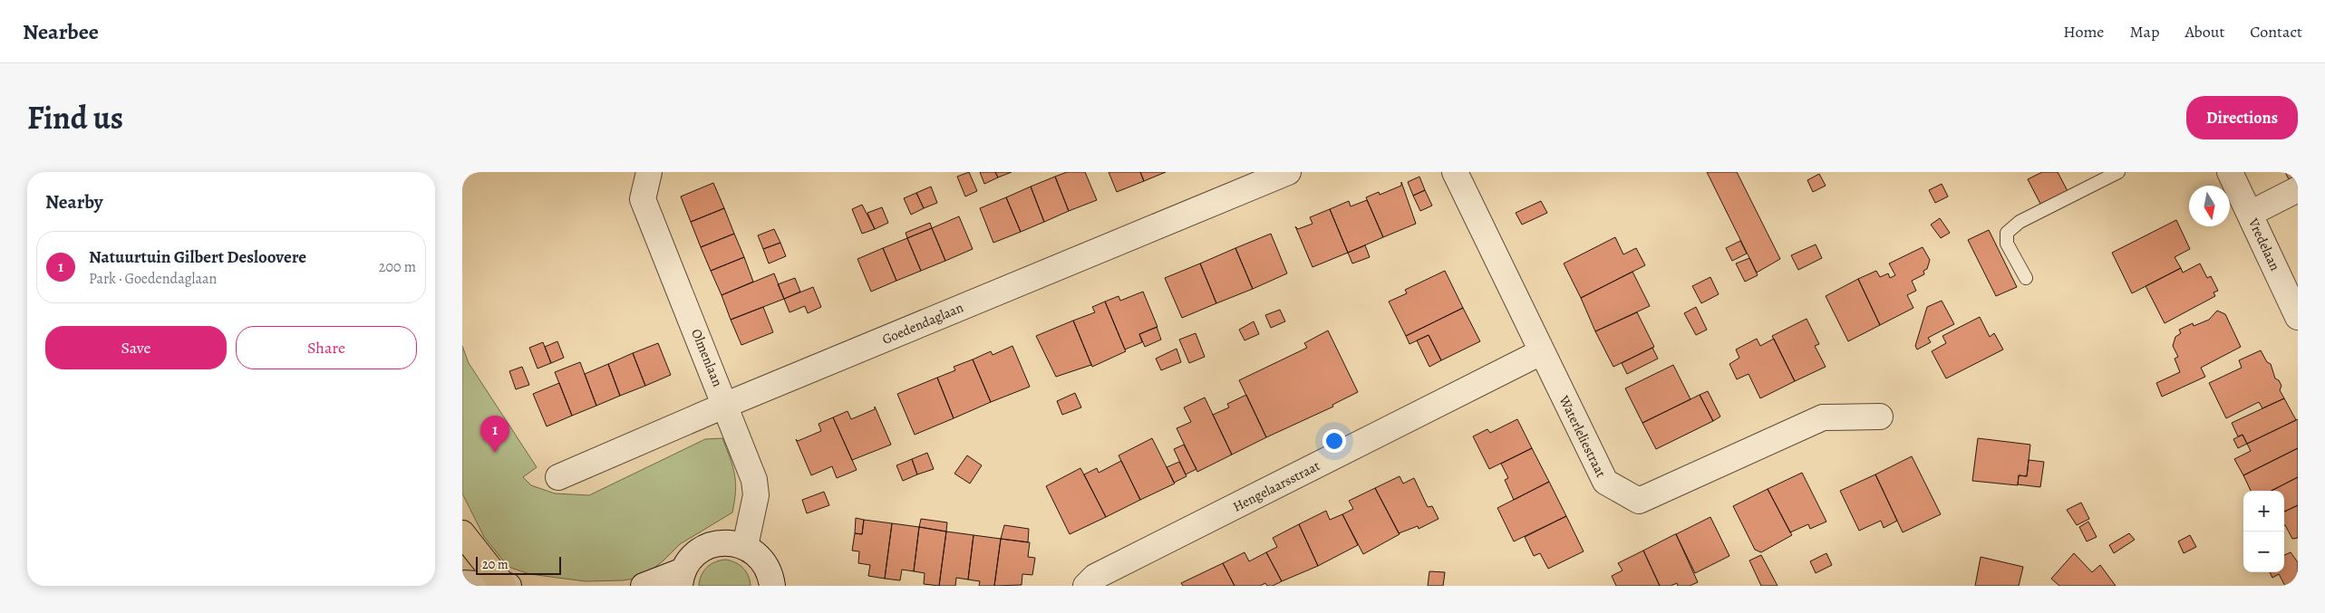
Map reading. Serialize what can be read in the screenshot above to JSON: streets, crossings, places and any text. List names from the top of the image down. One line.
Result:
{"streets":{"street":["Vredelaan","Goedendaglaan","Olmenlaan","Waterleliestraat","Hengelaarsstraat"]},"crossings":[["Goedendaglaan","Olmenlaan"],["Waterleliestraat","Hengelaarsstraat"]],"scale_bar":"20 m","north":"bottom","page":{"header":"Nearbee","nav":["Home","Map","About","Contact"],"title":"Find us","buttons":["Directions",["Save","Share"]],"heading":"Nearby","list":[{"mark":"1","name":"Natuurtuin Gilbert Desloovere","note":"Park · Goedendaglaan","value":"200 m"}],"pins":"1","map_buttons":["+","−"],"scale":"20 m"}}
